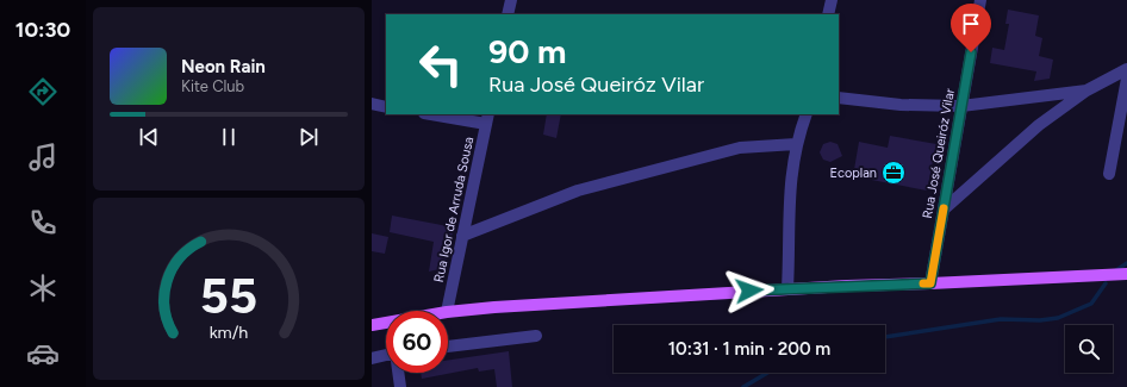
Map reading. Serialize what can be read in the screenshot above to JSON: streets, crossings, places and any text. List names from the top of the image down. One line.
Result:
{"streets":{"street":["Rua José Queiróz Vilar","Rua Igor de Arruda Sousa"]},"places":{"office":["Ecoplan"]},"page":{"tabs":"10:30","turn":["90 m","Rua José Queiróz Vilar"],"song":["Neon Rain","Kite Club"],"limit":"60","trip":"10:31 · 1 min · 200 m","gauge":["55","km/h"]}}
